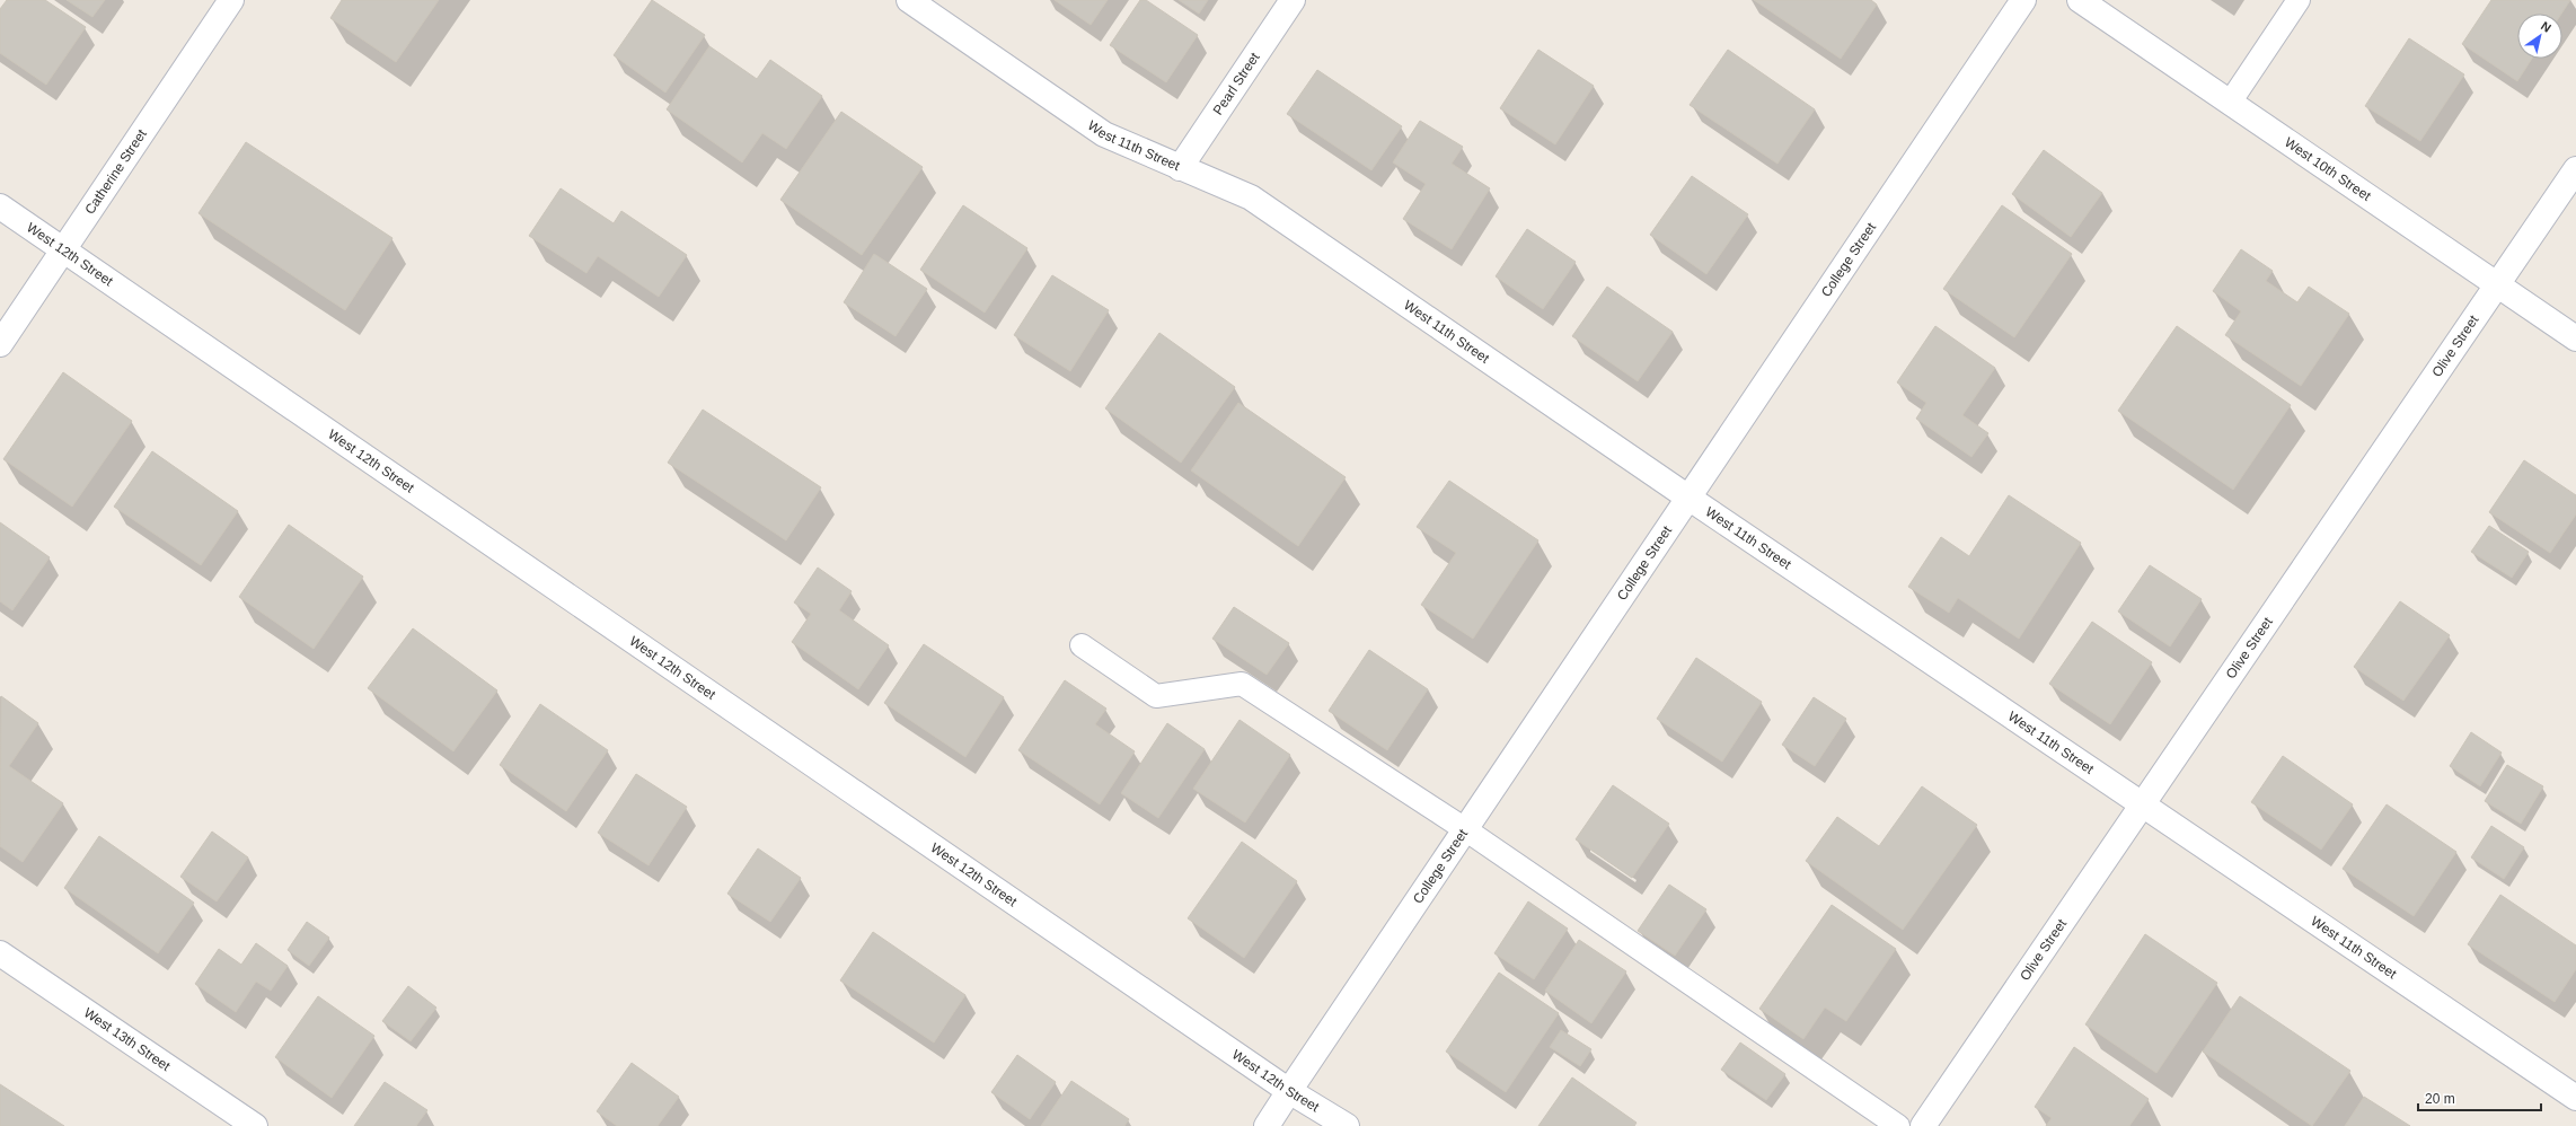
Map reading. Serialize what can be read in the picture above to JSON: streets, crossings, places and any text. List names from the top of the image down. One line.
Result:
{"streets":{"street":["Pearl Street","West 11th Street","West 10th Street","Catherine Street","West 12th Street","College Street","Olive Street","West 13th Street"]},"crossings":[["Pearl Street","West 11th Street"],["West 11th Street","College Street"],["West 11th Street","Olive Street"],["West 10th Street","Olive Street"],["Catherine Street","West 12th Street"],["West 12th Street","College Street"]],"scale_bar":"20 m","north":"top right"}
